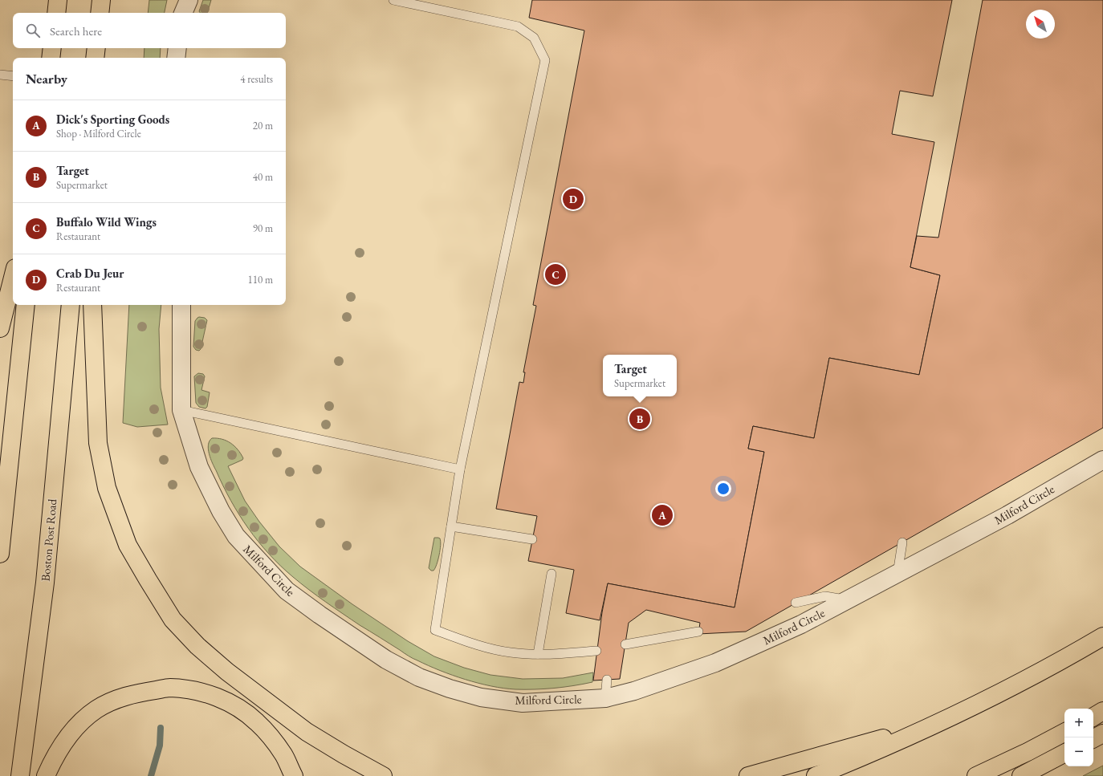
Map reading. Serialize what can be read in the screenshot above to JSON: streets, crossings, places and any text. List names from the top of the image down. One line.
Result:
{"streets":{"main road":["Boston Post Road"],"street":["Milford Circle"]},"north":"top left","page":{"search":"Search here","heading":["Nearby","4 results"],"list":[{"mark":"A","name":"Dick's Sporting Goods","note":"Shop · Milford Circle","value":"20 m"},{"mark":"B","name":"Target","note":"Supermarket","value":"40 m"},{"mark":"C","name":"Buffalo Wild Wings","note":"Restaurant","value":"90 m"},{"mark":"D","name":"Crab Du Jeur","note":"Restaurant","value":"110 m"}],"pins":["D","C","B","A"],"popup":["Target","Supermarket"],"map_buttons":["+","−"]}}
